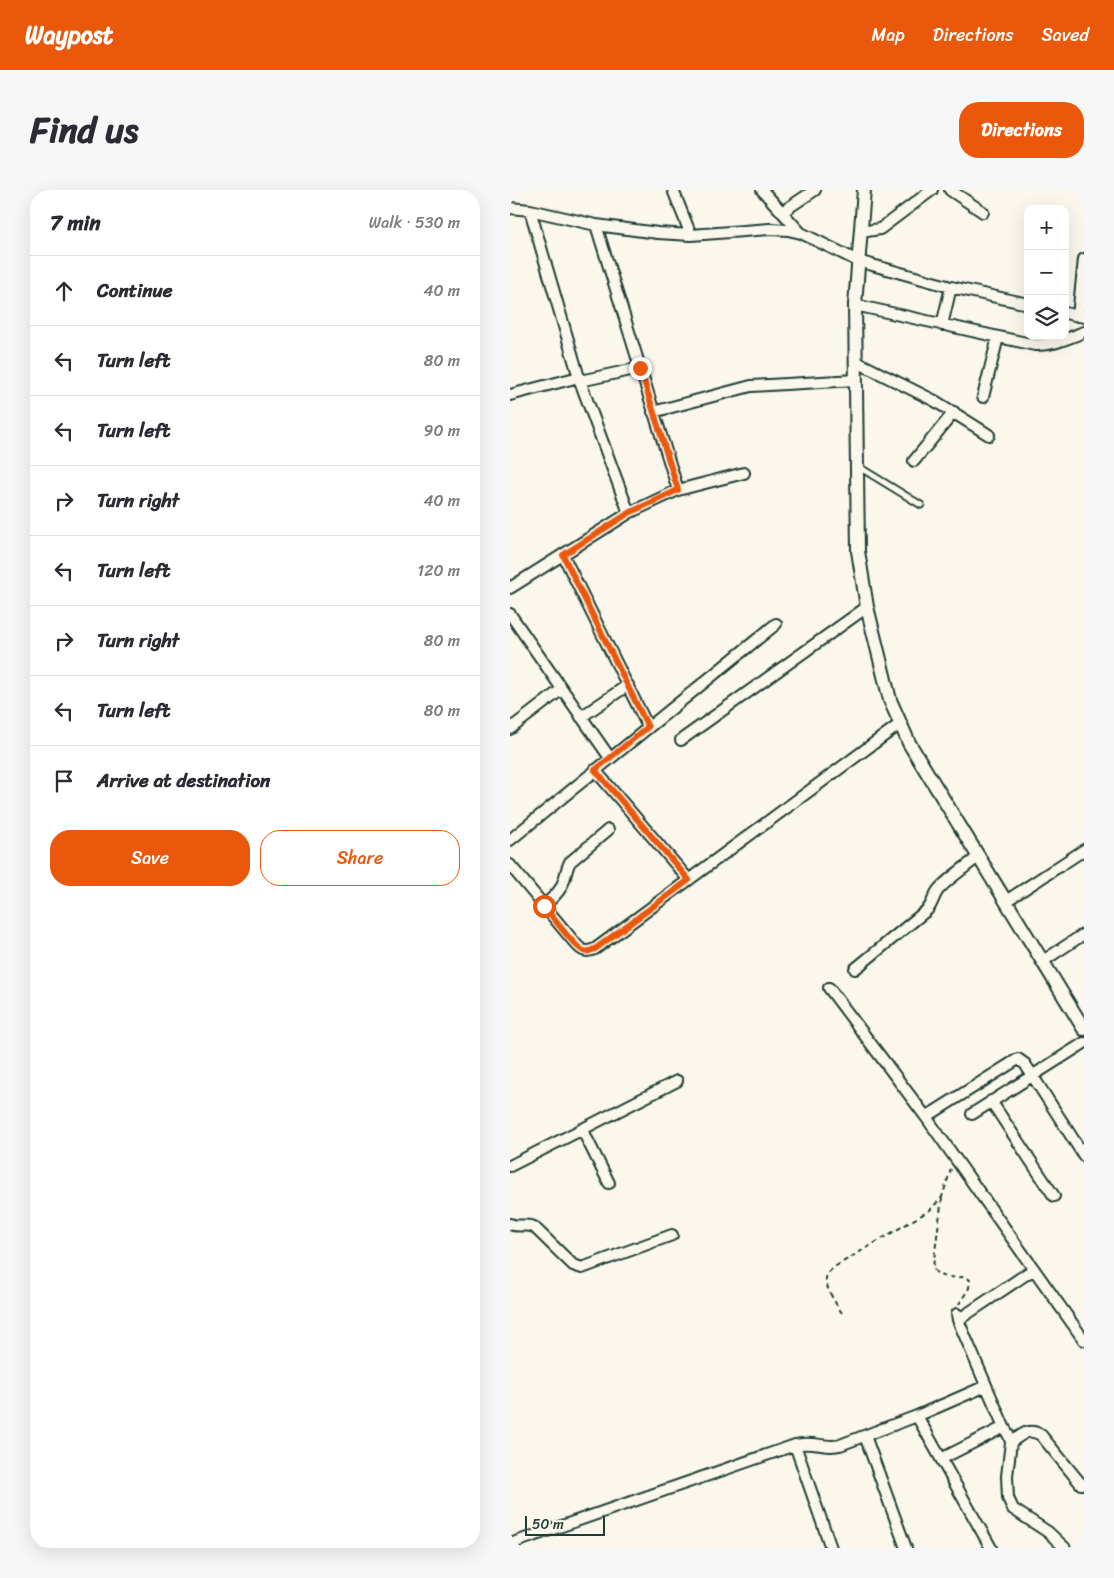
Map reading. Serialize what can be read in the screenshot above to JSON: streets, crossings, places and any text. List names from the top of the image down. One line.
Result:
{"scale_bar":"50 m","page":{"header":"Waypost","nav":["Map","Directions","Saved"],"title":"Find us","buttons":["Directions",["Save","Share"]],"heading":["7 min","Walk · 530 m"],"map_buttons":["+","−"],"list":[["Continue","40 m"],["Turn left","80 m"],["Turn left","90 m"],["Turn right","40 m"],["Turn left","120 m"],["Turn right","80 m"],["Turn left","80 m"],"Arrive at destination"],"scale":"50 m"}}
